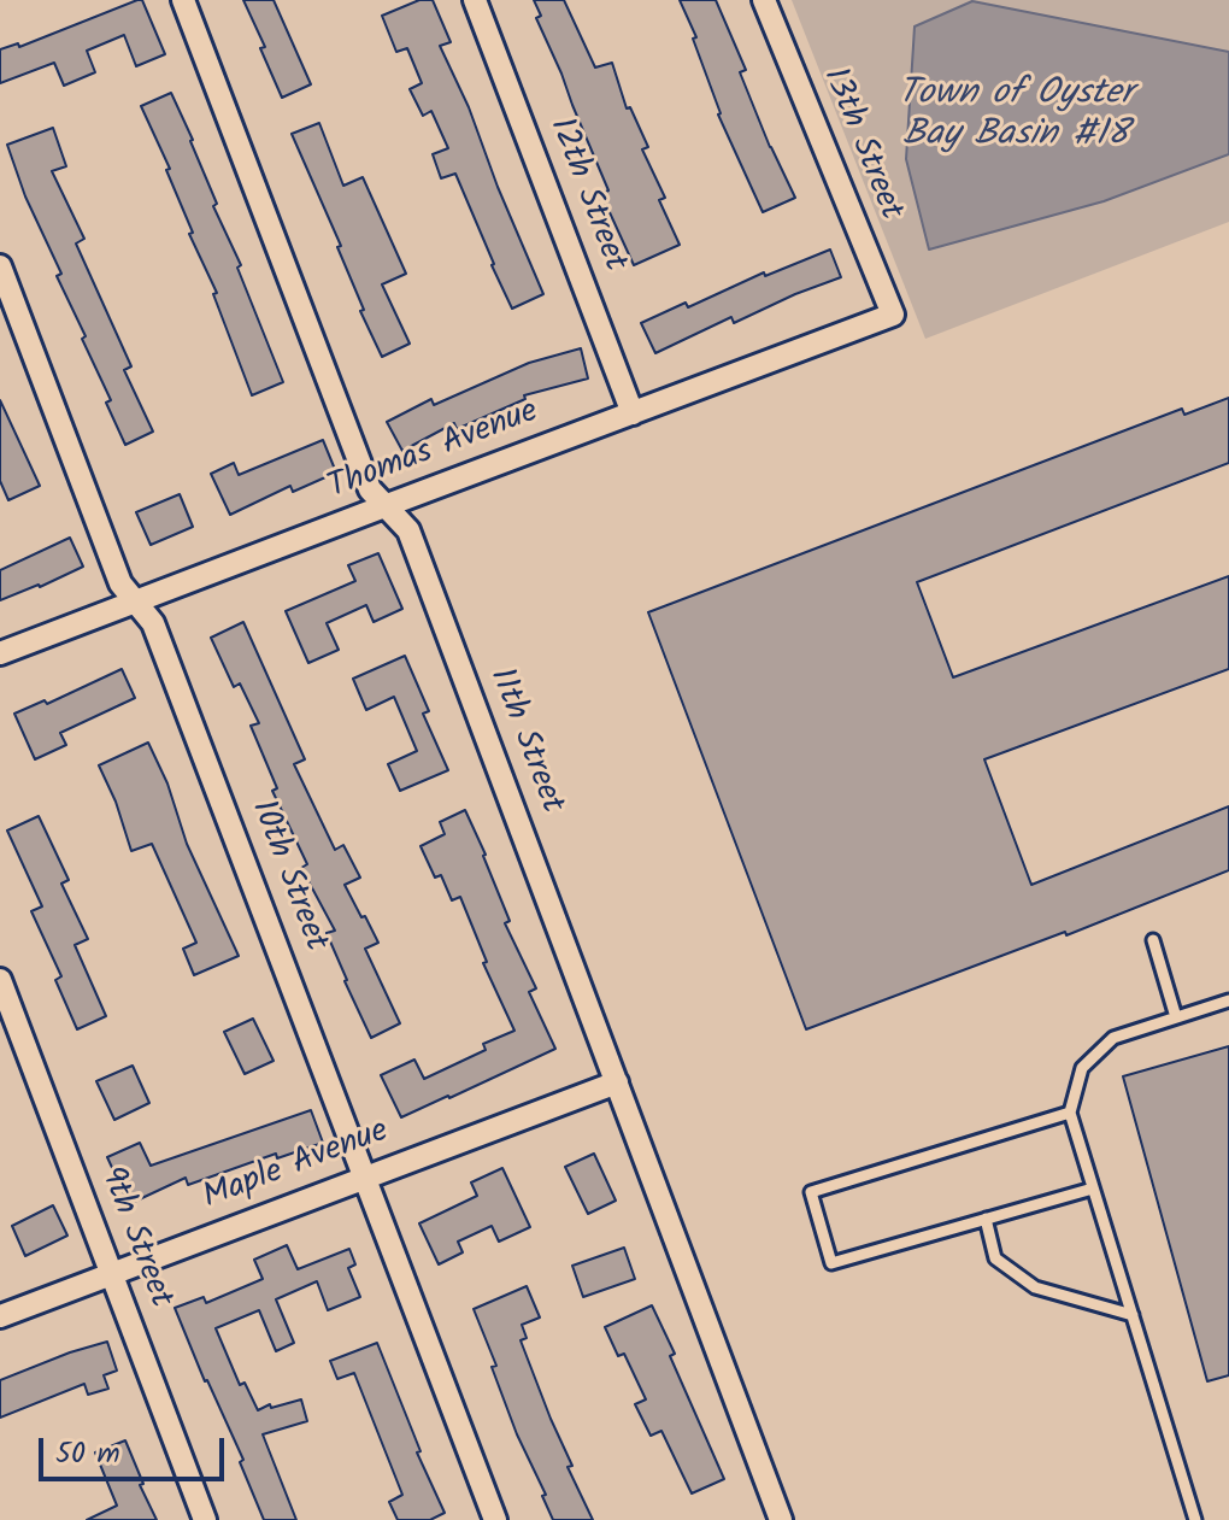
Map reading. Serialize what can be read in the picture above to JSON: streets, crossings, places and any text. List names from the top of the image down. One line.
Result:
{"streets":{"street":["13th Street","12th Street","Thomas Avenue","11th Street","10th Street","Maple Avenue","9th Street"]},"crossings":[["13th Street","Thomas Avenue"],["12th Street","Thomas Avenue"],["Thomas Avenue","11th Street"],["Thomas Avenue","10th Street"],["11th Street","Maple Avenue"],["10th Street","Maple Avenue"],["Maple Avenue","9th Street"]],"water":["Town of Oyster Bay Basin #18"],"scale_bar":"50 m"}
